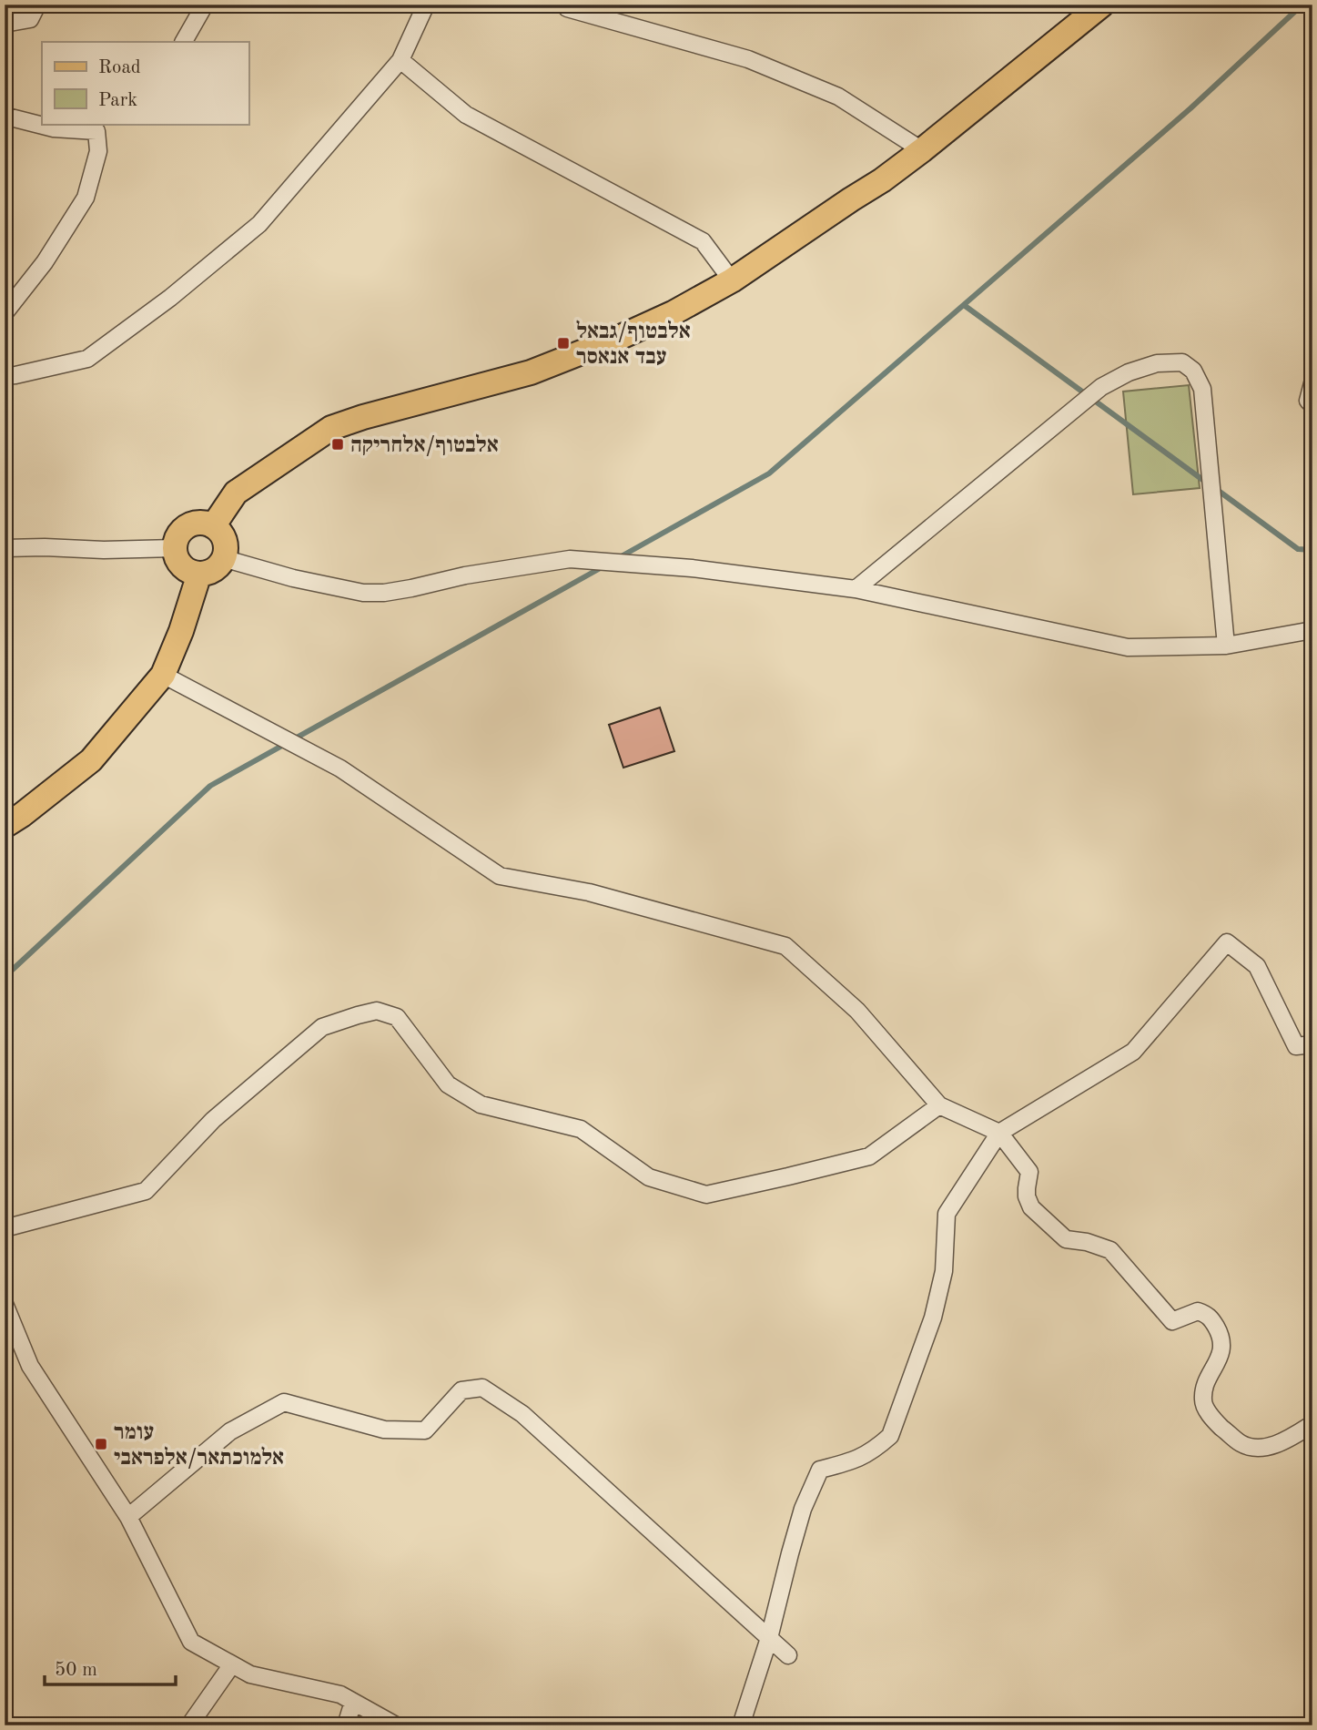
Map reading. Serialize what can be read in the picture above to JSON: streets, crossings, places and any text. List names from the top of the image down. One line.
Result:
{"places":{"transit":["אלבטוף/גבאל עבד אנאסר","אלבטוף/אלחריקה","עומר אלמוכתאר/אלפראבי"]},"legend":["Road","Park"],"scale_bar":"50 m"}
